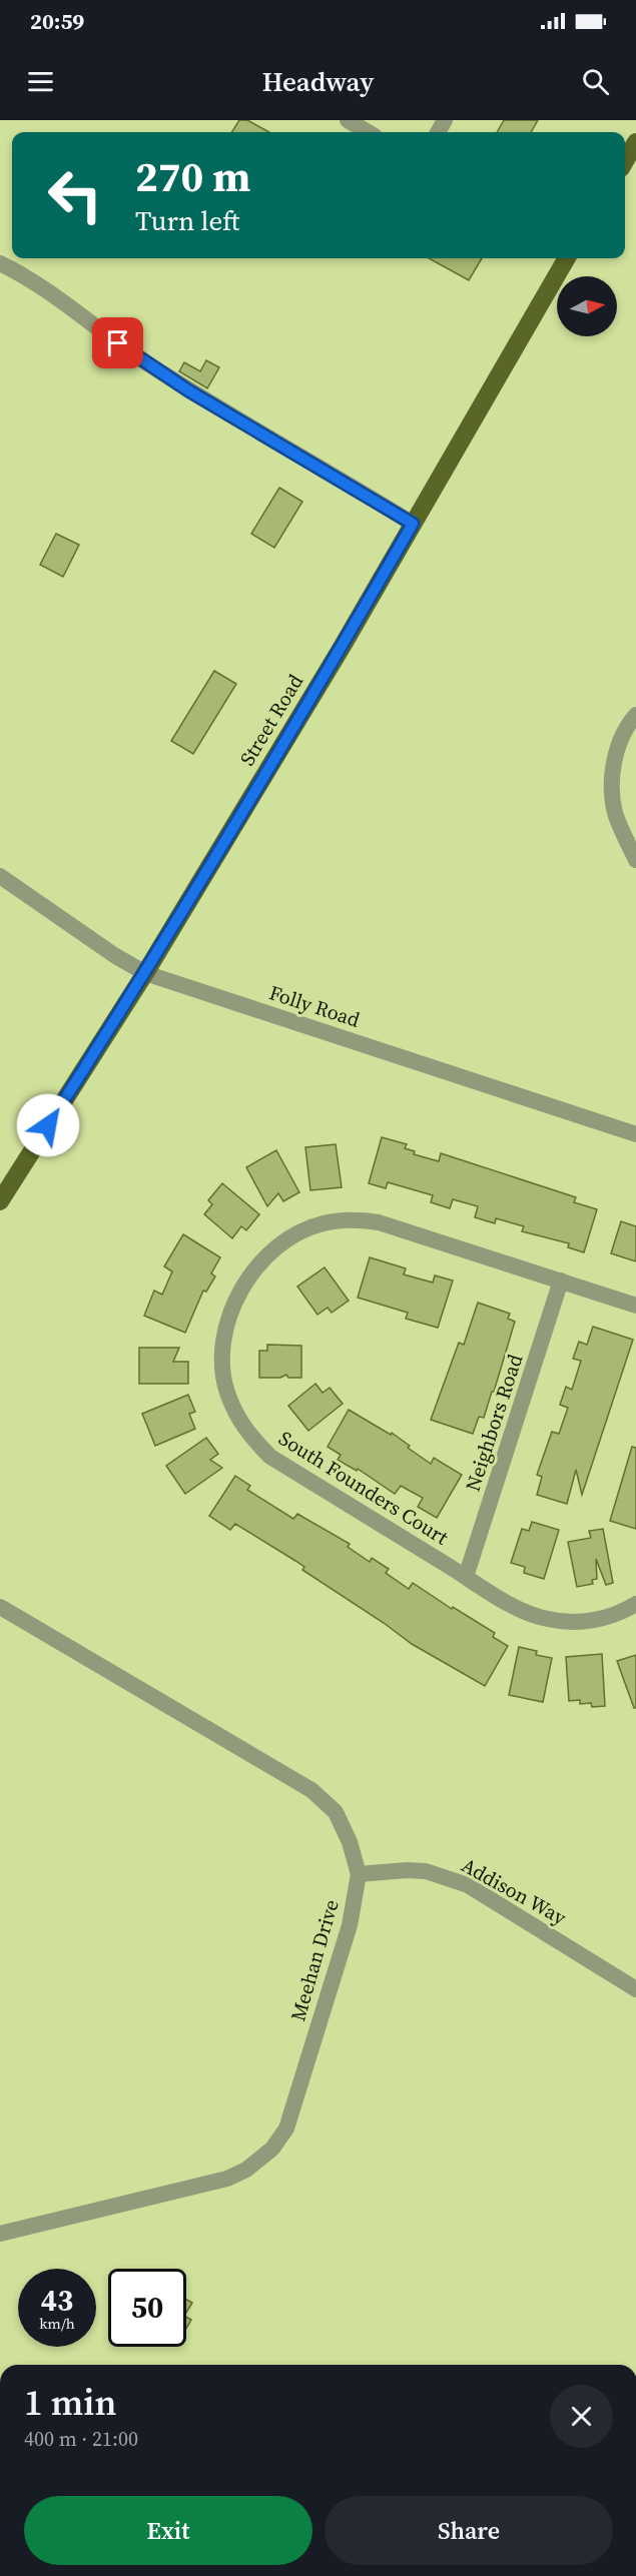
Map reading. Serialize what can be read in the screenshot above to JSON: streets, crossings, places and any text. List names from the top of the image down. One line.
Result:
{"streets":{"main road":["Street Road"],"street":["Folly Road","Neighbors Road","South Founders Court","Addison Way","Meehan Drive"]},"crossings":[["Street Road","Folly Road"],["Neighbors Road","South Founders Court"],["Addison Way","Meehan Drive"]],"north":"right","page":{"status":"20:59","header":"Headway","turn":["270 m","Turn left"],"speed":"43 km/h","limit":"50","heading":["1 min","400 m · 21:00"],"buttons":["Exit","Share"]}}
